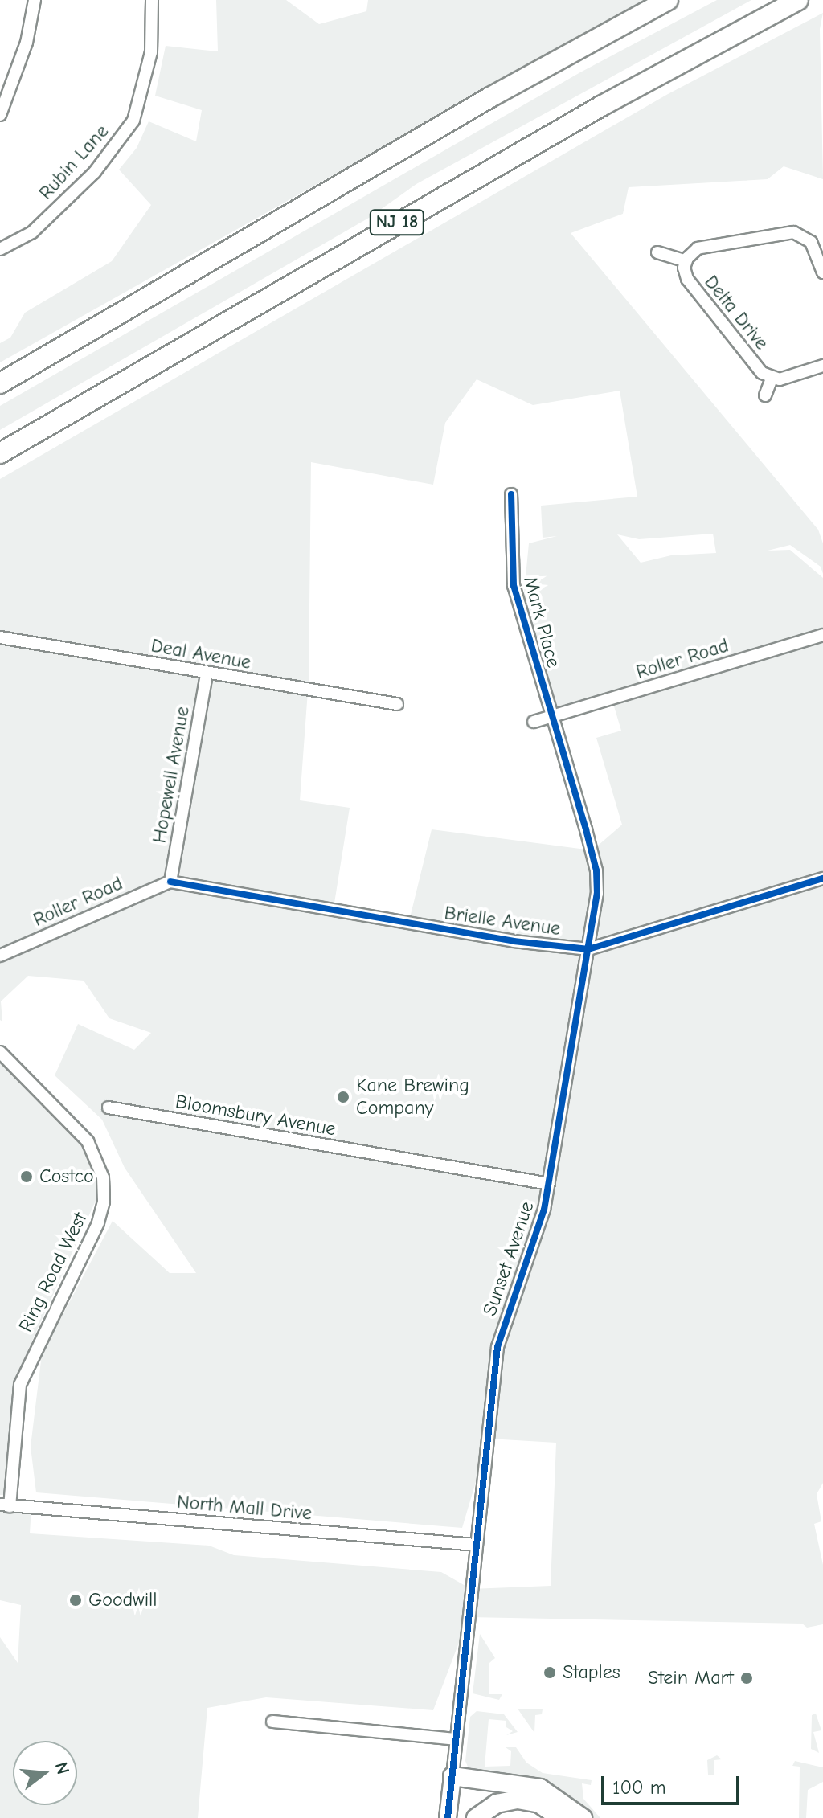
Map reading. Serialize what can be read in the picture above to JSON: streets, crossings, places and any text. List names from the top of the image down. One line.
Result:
{"streets":{"highway":["NJ 18"],"street":["Rubin Lane","Delta Drive","Mark Place","Deal Avenue","Roller Road","Hopewell Avenue","Brielle Avenue","Bloomsbury Avenue","Sunset Avenue","Ring Road West","North Mall Drive"]},"crossings":[["Mark Place","Roller Road"],["Mark Place","Sunset Avenue"],["Deal Avenue","Hopewell Avenue"],["Roller Road","Hopewell Avenue"],["Roller Road","Brielle Avenue"],["Roller Road","Sunset Avenue"],["Hopewell Avenue","Brielle Avenue"],["Brielle Avenue","Sunset Avenue"],["Bloomsbury Avenue","Sunset Avenue"],["Sunset Avenue","North Mall Drive"],["Ring Road West","North Mall Drive"]],"places":["Kane Brewing Company","Costco","Goodwill","Staples","Stein Mart"],"scale_bar":"100 m","north":"right"}
